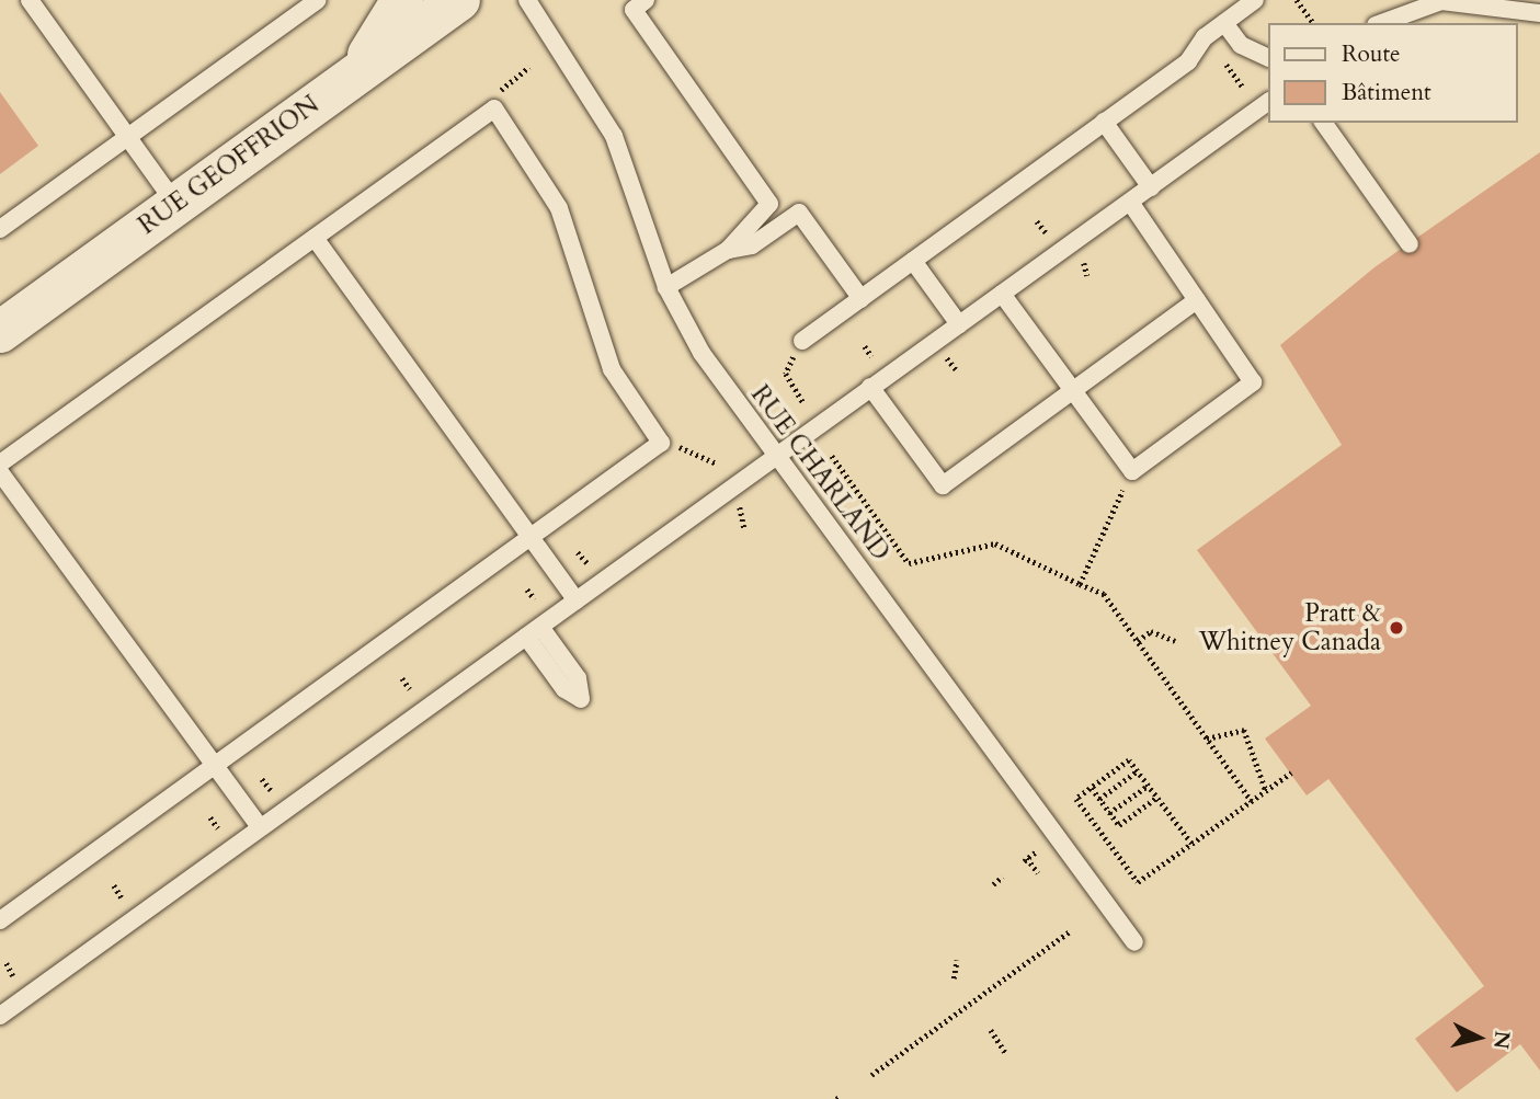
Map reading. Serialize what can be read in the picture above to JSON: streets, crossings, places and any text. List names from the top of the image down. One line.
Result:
{"streets":{"street":["RUE GEOFFRION"],"lane":["RUE CHARLAND"]},"places":["Pratt & Whitney Canada"],"legend":["Route","Bâtiment"],"north":"right"}
